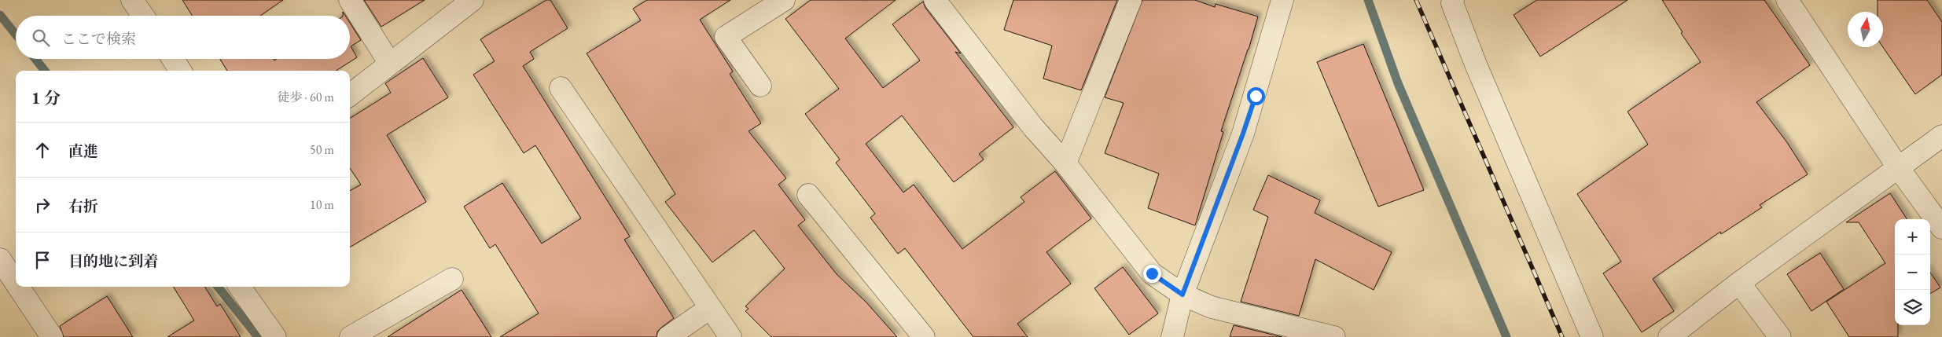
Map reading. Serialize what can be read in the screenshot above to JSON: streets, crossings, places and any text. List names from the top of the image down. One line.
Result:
{"north":"top","page":{"search":"ここで検索","heading":["1 分","徒歩 · 60 m"],"list":[["直進","50 m"],["右折","10 m"],"目的地に到着"],"map_buttons":["+","−"]}}
